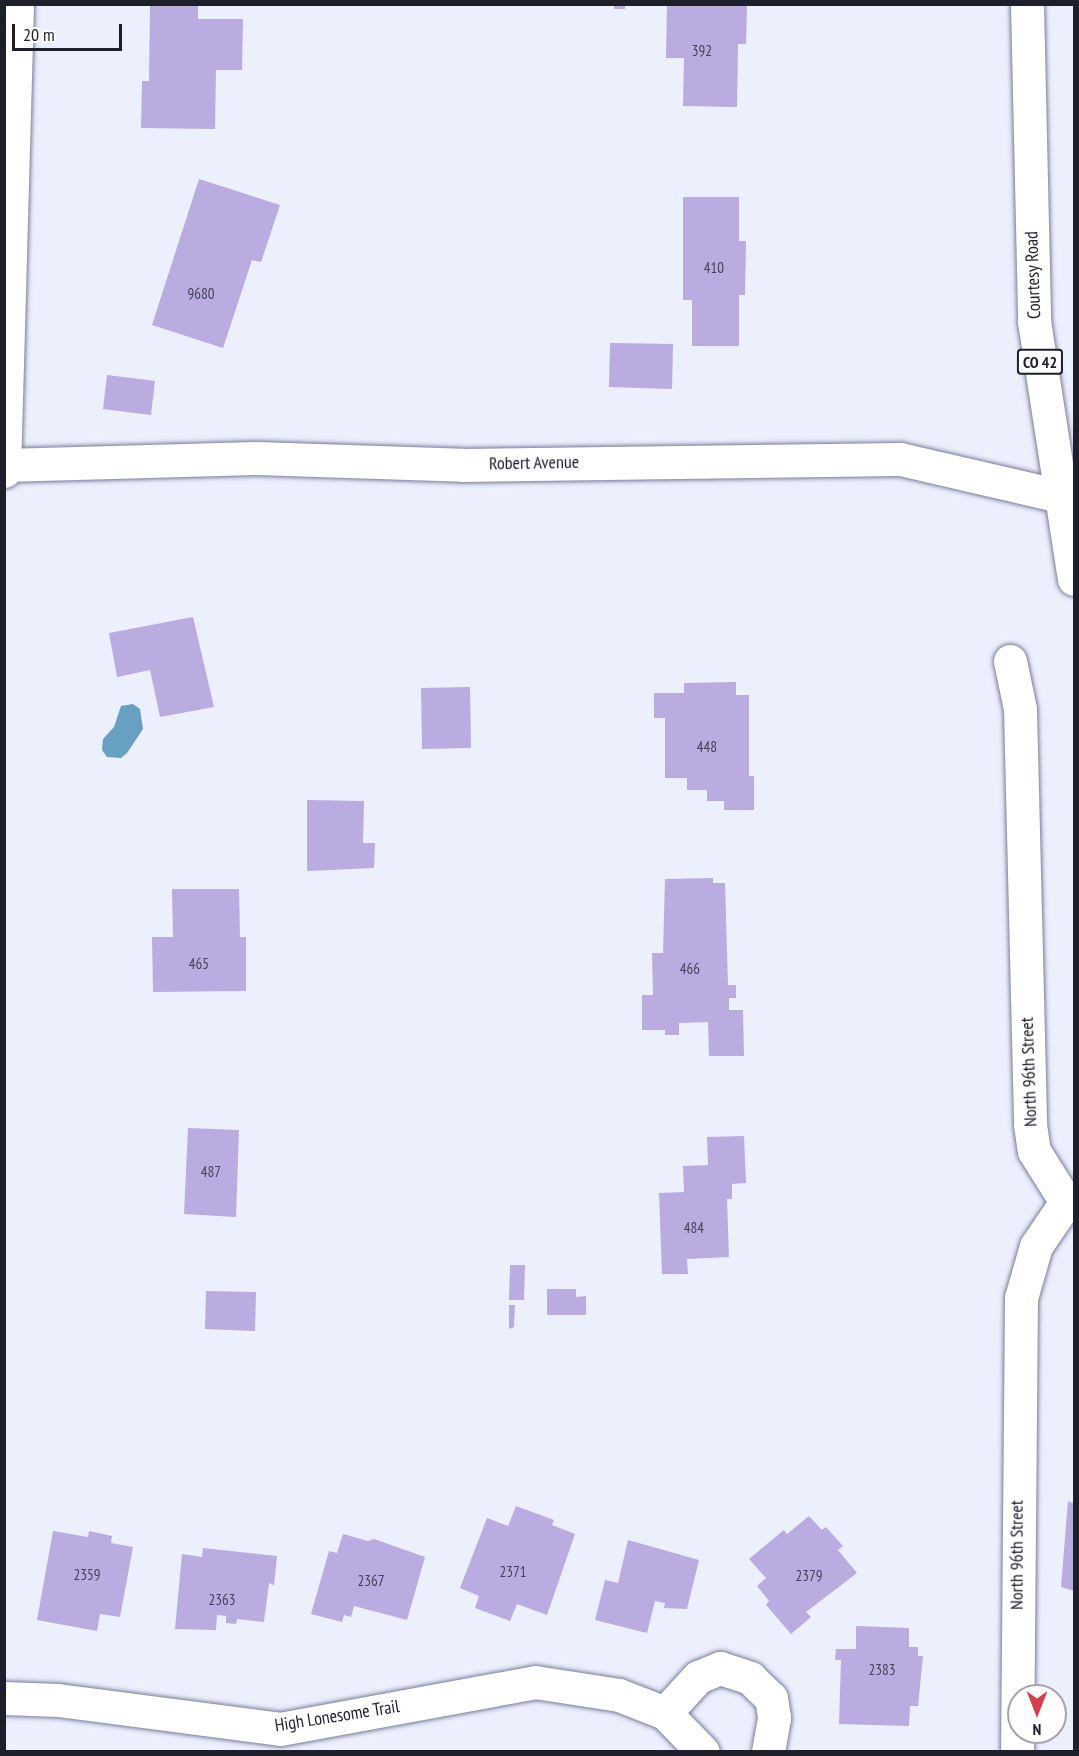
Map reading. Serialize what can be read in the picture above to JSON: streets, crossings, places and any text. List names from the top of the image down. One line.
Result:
{"streets":{"street":["Courtesy Road","CO 42","Robert Avenue","North 96th Street","High Lonesome Trail"]},"crossings":[["Courtesy Road","Robert Avenue"]],"house_numbers":["392","410","9680","448","465","466","487","484","2371","2359","2379","2367","2363","2383"],"scale_bar":"20 m","north":"bottom"}
